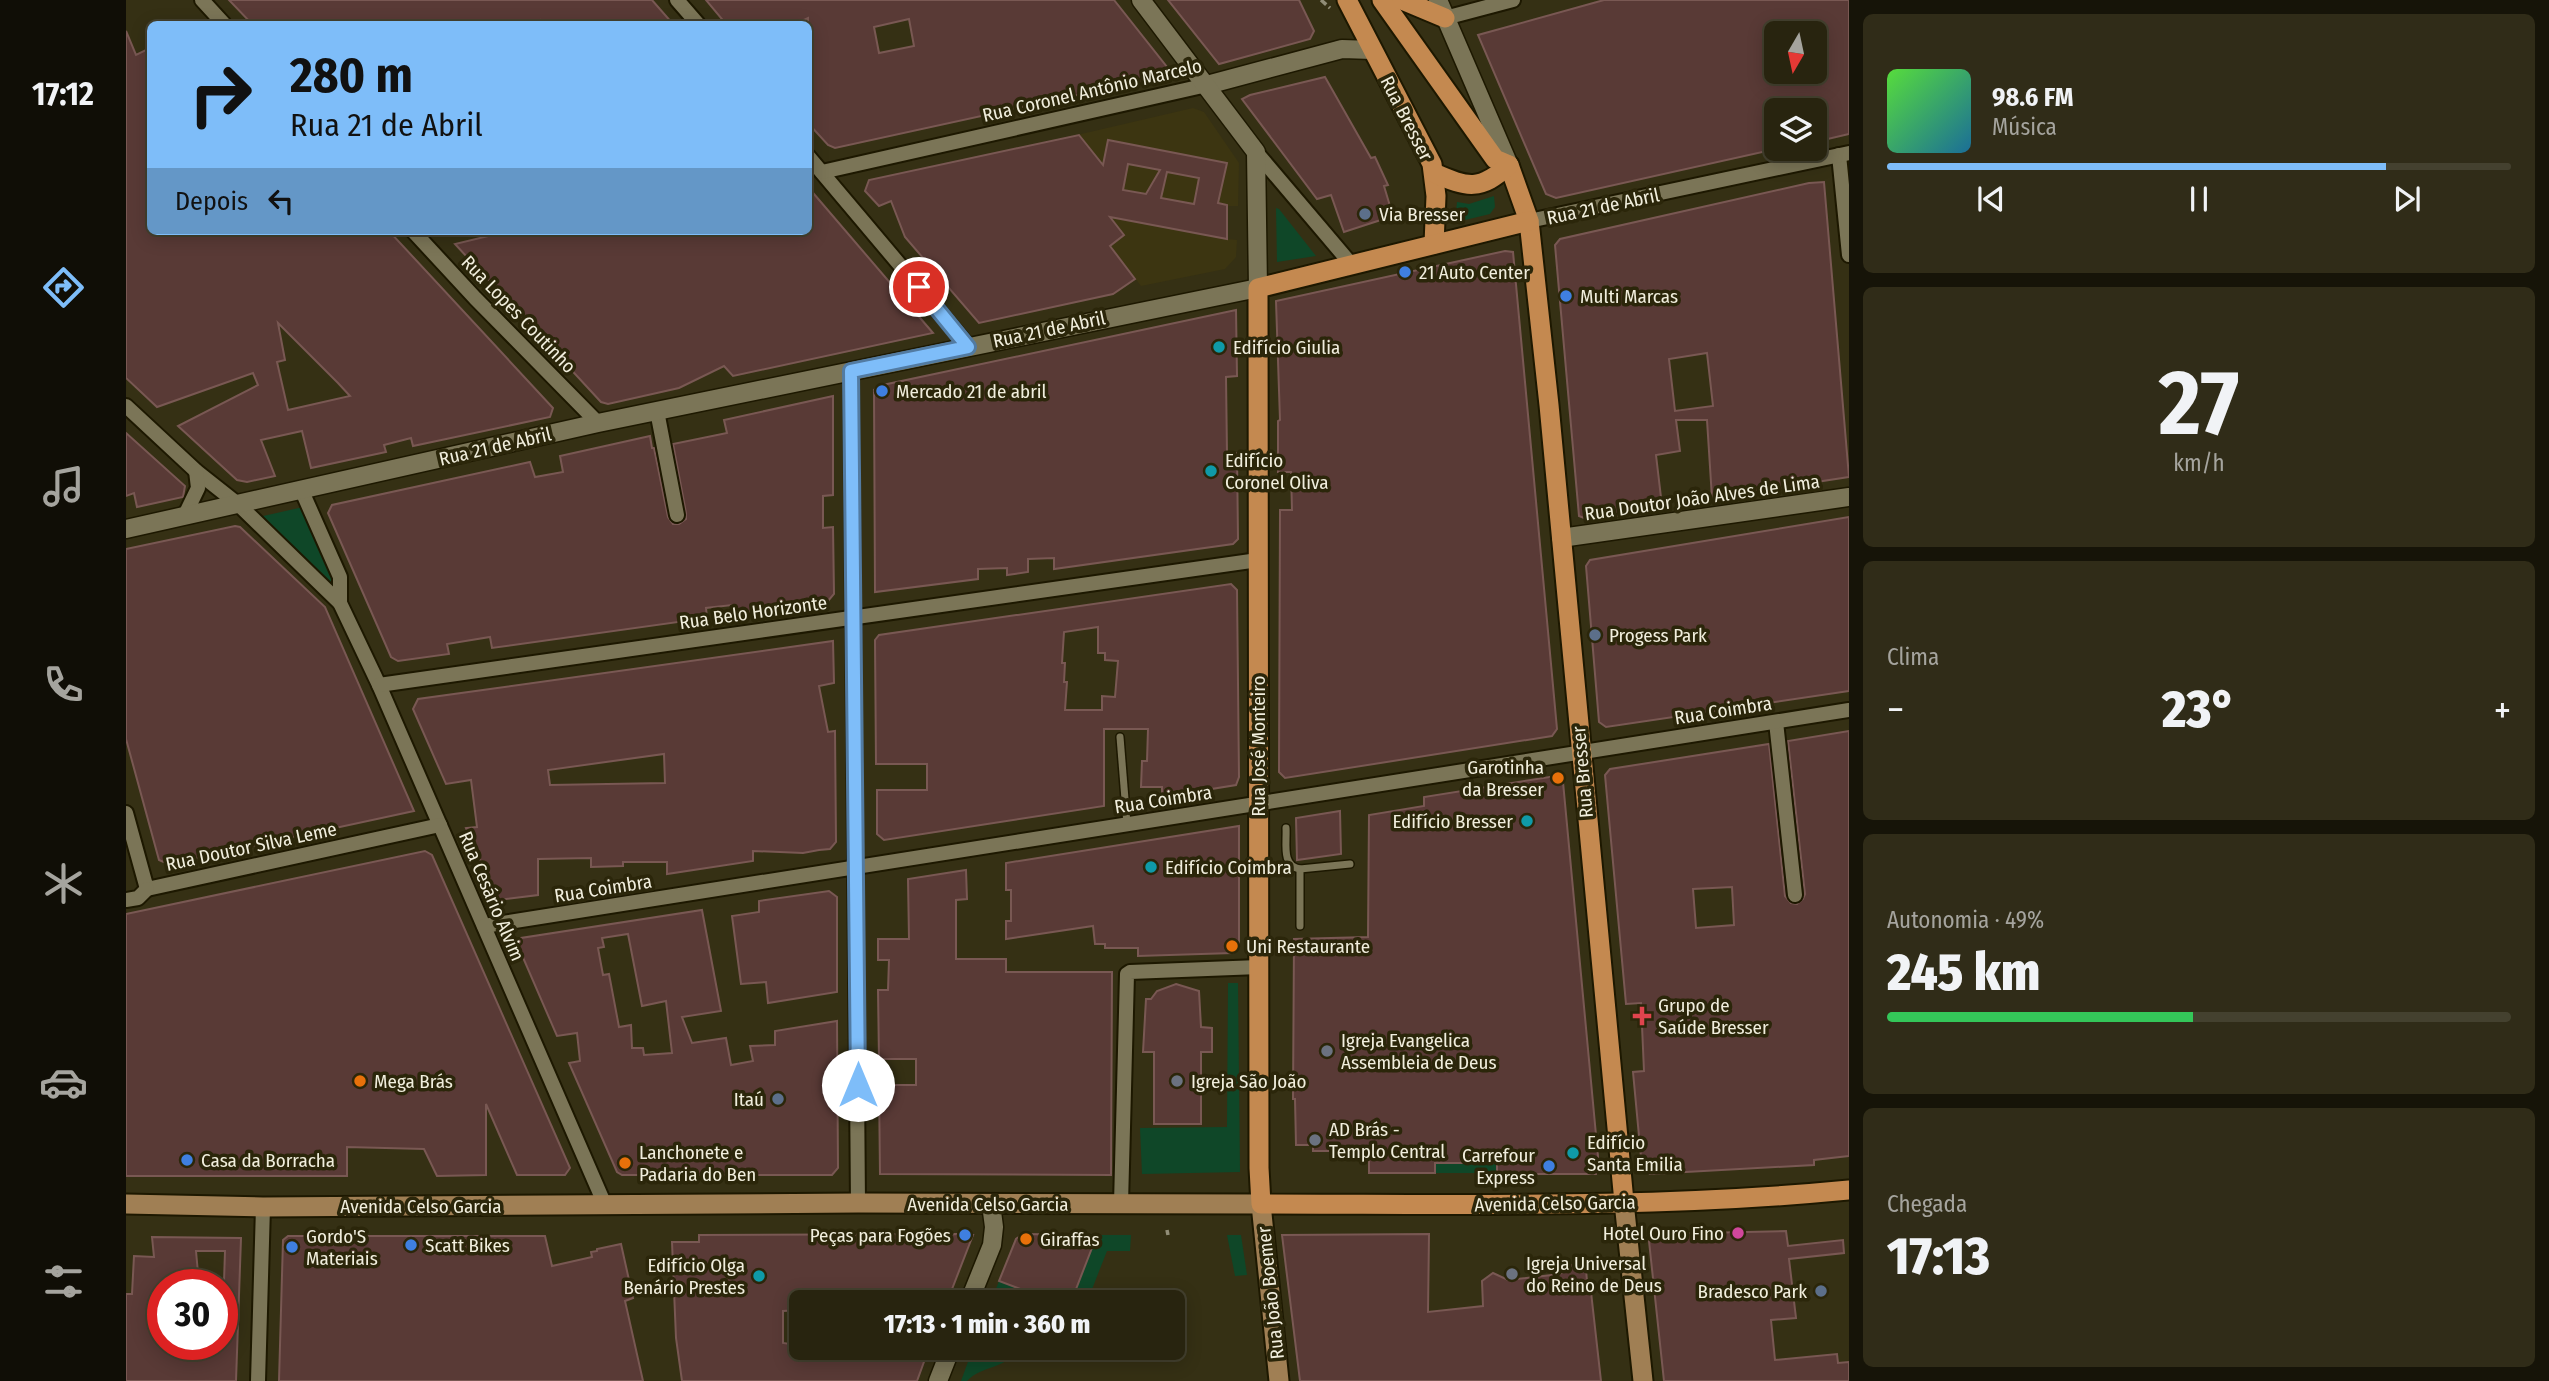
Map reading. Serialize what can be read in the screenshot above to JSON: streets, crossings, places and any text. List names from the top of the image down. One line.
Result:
{"streets":{"main road":["Rua Bresser","Rua 21 de Abril","Rua José Monteiro","Avenida Celso Garcia","Rua João Boemer"],"street":["Rua Coronel Antônio Marcelo","Rua Lopes Coutinho","Rua Doutor João Alves de Lima","Rua Belo Horizonte","Rua Coimbra","Rua Doutor Silva Leme","Rua Cesário Alvim"]},"crossings":[["Rua Coronel Antônio Marcelo","Rua Bresser"],["Rua Bresser","Rua 21 de Abril"],["Rua Bresser","Rua Doutor João Alves de Lima"],["Rua Bresser","Rua Coimbra"],["Rua Bresser","Avenida Celso Garcia"],["Rua 21 de Abril","Rua Lopes Coutinho"],["Rua 21 de Abril","Rua José Monteiro"],["Rua 21 de Abril","Rua Cesário Alvim"],["Rua Belo Horizonte","Rua José Monteiro"],["Rua Belo Horizonte","Rua Cesário Alvim"],["Rua Coimbra","Rua José Monteiro"],["Rua Coimbra","Rua Cesário Alvim"],["Rua José Monteiro","Avenida Celso Garcia"],["Rua José Monteiro","Rua João Boemer"],["Rua Doutor Silva Leme","Rua Cesário Alvim"],["Rua Cesário Alvim","Avenida Celso Garcia"],["Avenida Celso Garcia","Rua João Boemer"]],"places":{"other":["Via Bresser","21 Auto Center","Multi Marcas","Edifício Giulia","Mercado 21 de abril","Edifício Coronel Oliva","Progess Park","Garotinha da Bresser","Edifício Bresser","Edifício Coimbra","Uni Restaurante","Igreja Evangelica Assembleia de Deus","Mega Brás","Igreja São João","Itaú","AD Brás - Templo Central","Edifício Santa Emilia","Casa da Borracha","Lanchonete e Padaria do Ben","Carrefour Express","Hotel Ouro Fino","Peças para Fogões","Giraffas","Scatt Bikes","Gordo'S Materiais","Igreja Universal do Reino de Deus","Edifício Olga Benário Prestes","Bradesco Park"],"health":["Grupo de Saúde Bresser"]},"north":"bottom","page":{"tabs":"17:12","turn":["280 m","Rua 21 de Abril"],"song":["98.6 FM","Música"],"then":"Depois","tile":[["27","km/h"],"Clima",["Autonomia · 49%","245 km"],["Chegada","17:13"]],"heat":["−","23°","+"],"limit":"30","trip":"17:13 · 1 min · 360 m"}}
